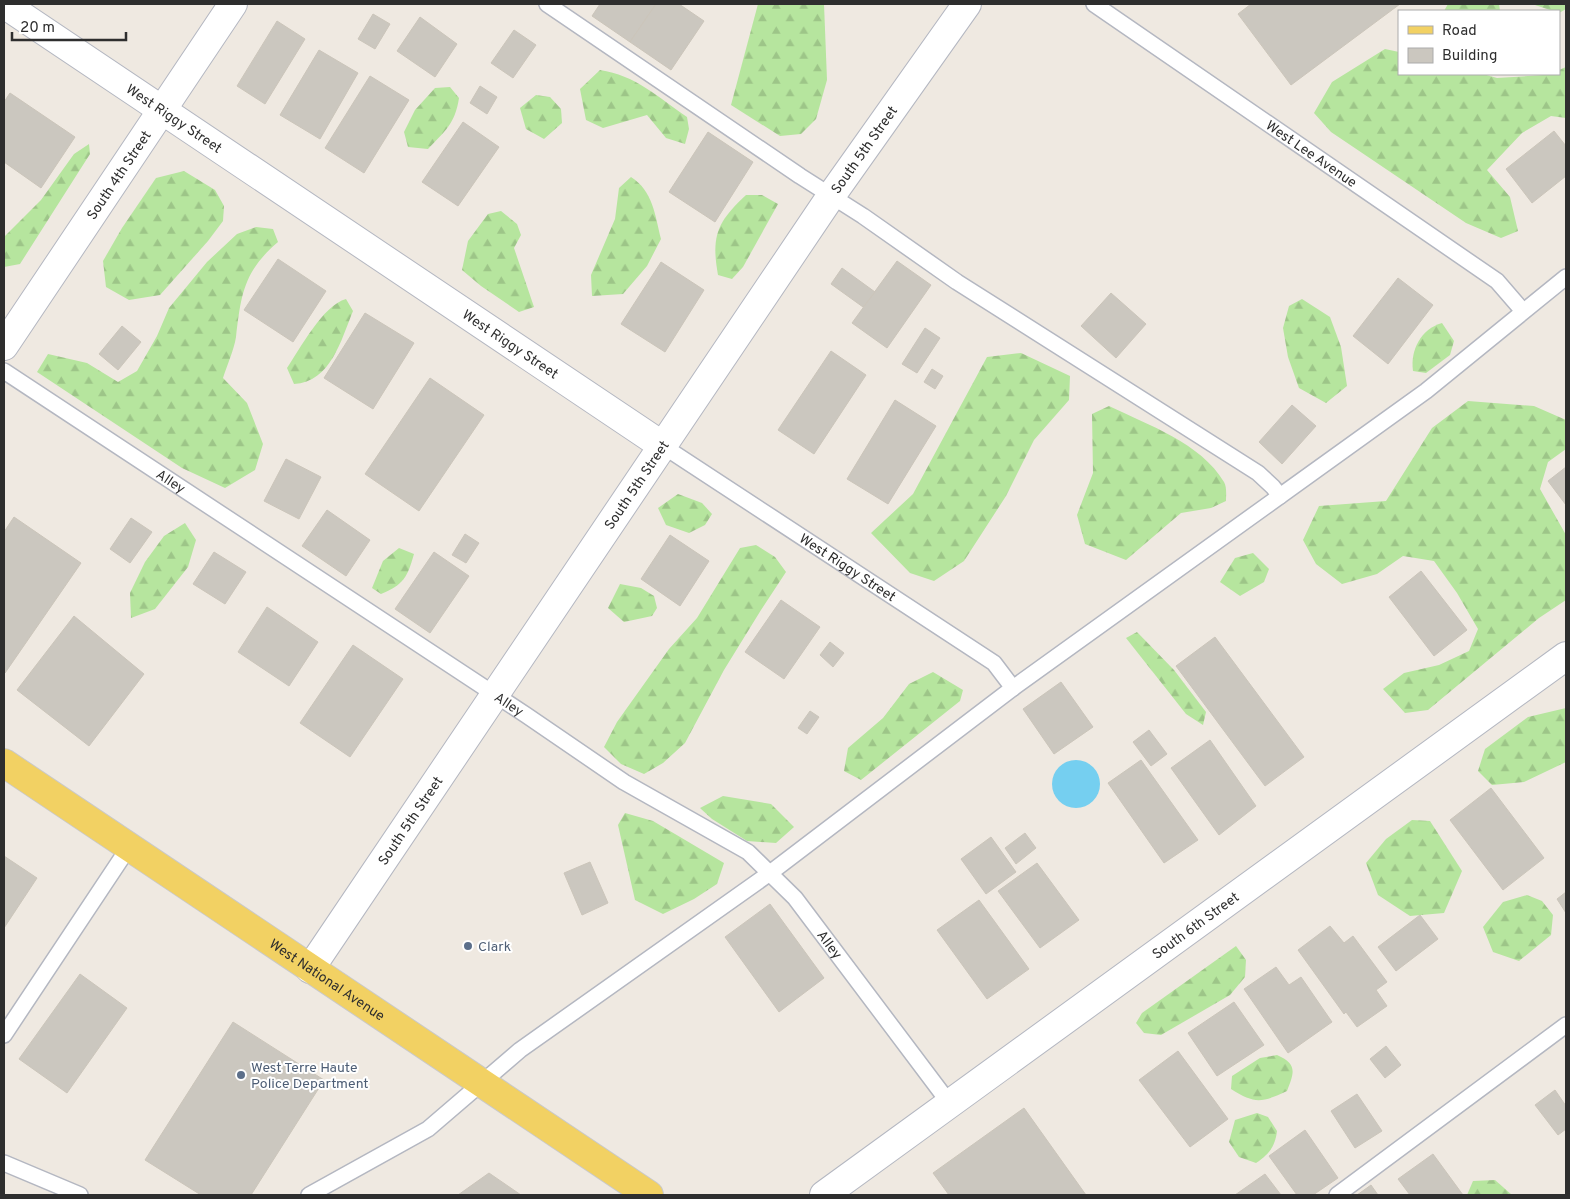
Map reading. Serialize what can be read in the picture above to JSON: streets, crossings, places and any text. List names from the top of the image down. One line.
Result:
{"streets":{"main road":["West National Avenue"],"street":["West Riggy Street","South 5th Street","South 4th Street","South 6th Street"],"lane":["West Lee Avenue","Alley"]},"crossings":[["West Riggy Street","South 5th Street"],["West Riggy Street","South 4th Street"],["South 5th Street","Alley"],["South 5th Street","West National Avenue"],["Alley","South 6th Street"]],"places":["Clark","West Terre Haute Police Department"],"legend":["Road","Building"],"scale_bar":"20 m"}
